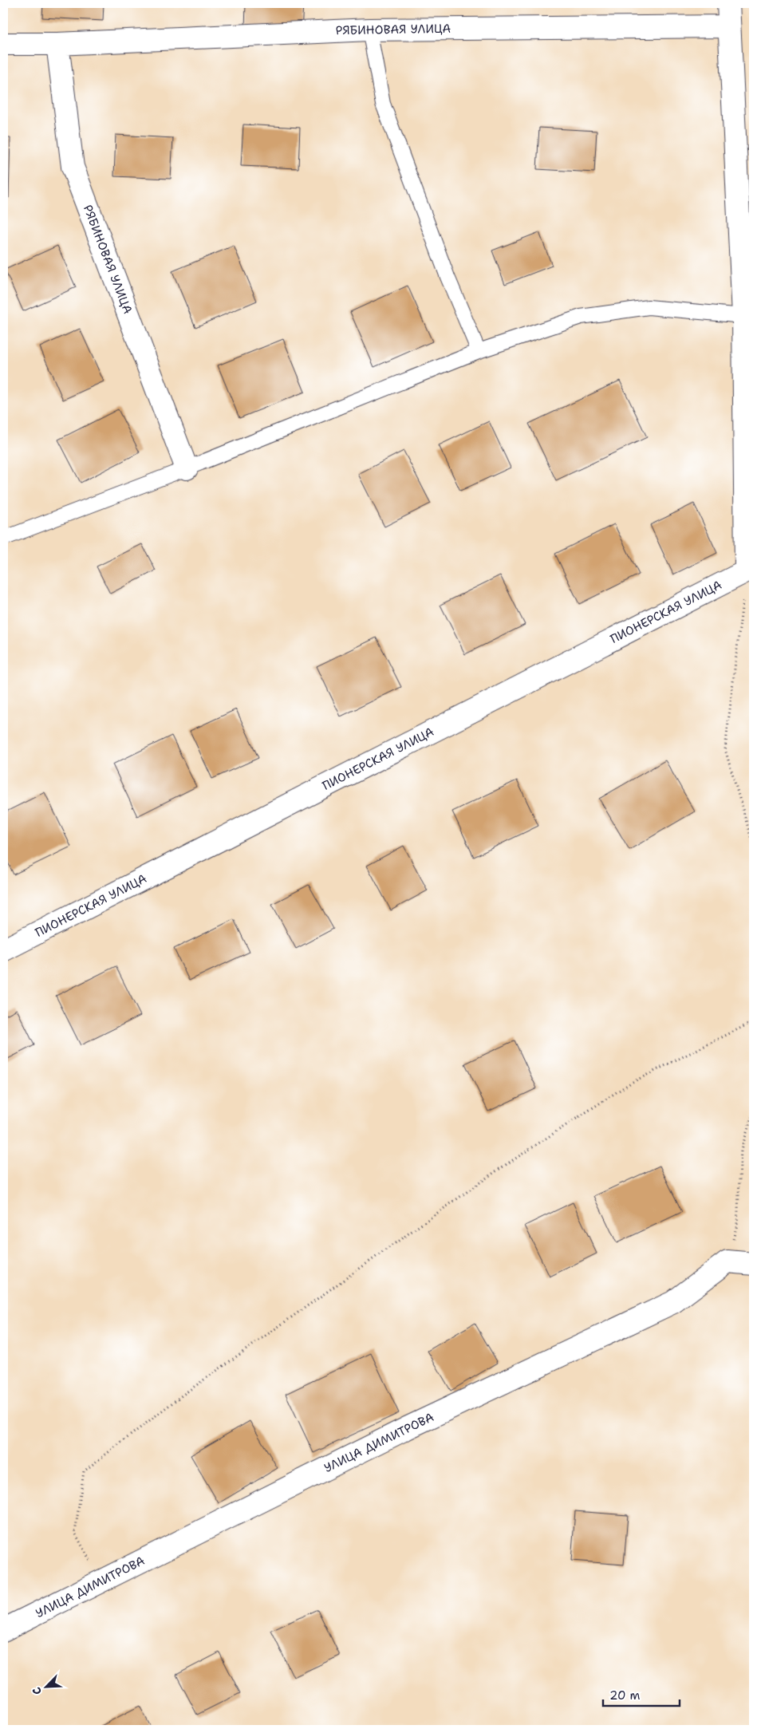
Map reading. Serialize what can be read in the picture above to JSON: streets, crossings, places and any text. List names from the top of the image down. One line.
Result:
{"streets":{"street":["РЯБИНОВАЯ УЛИЦА","ПИОНЕРСКАЯ УЛИЦА","УЛИЦА ДИМИТРОВА"]},"scale_bar":"20 m","north":"bottom left"}
